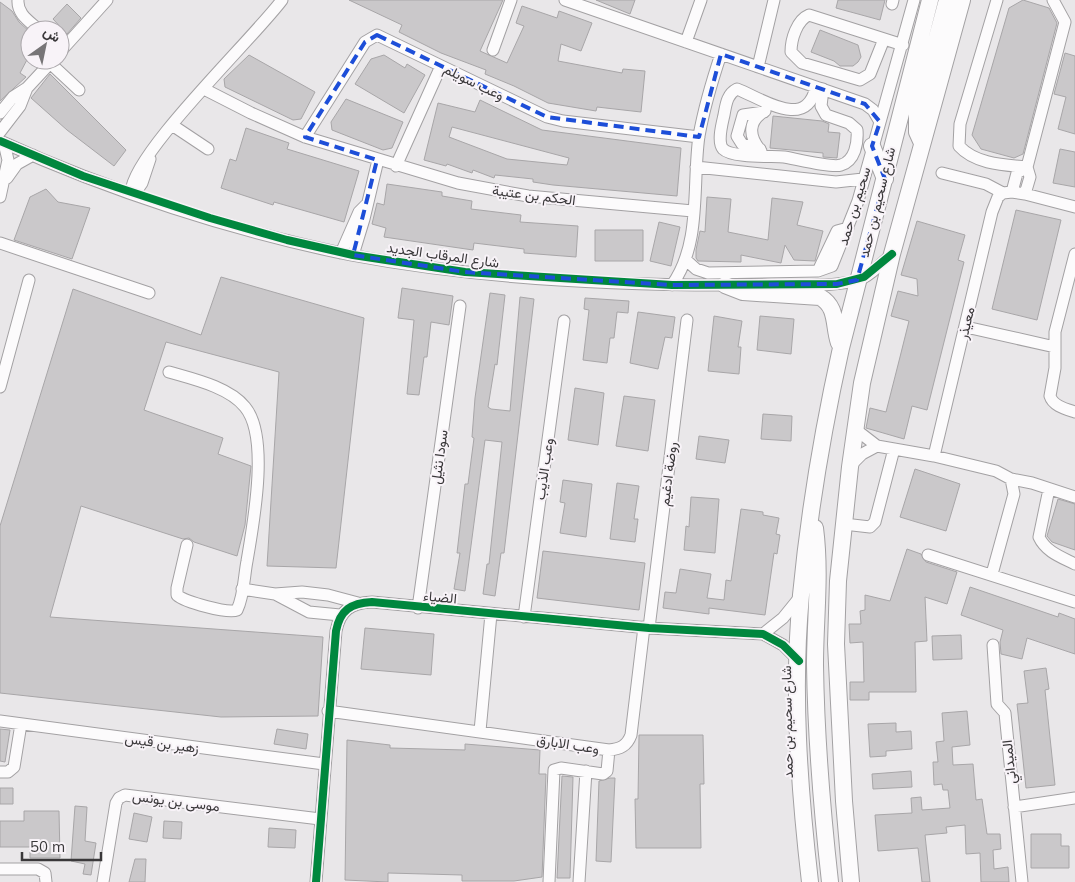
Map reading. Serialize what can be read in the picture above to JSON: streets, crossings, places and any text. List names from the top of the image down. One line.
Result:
{"streets":{"highway":["شارع سحيم بن حمد"],"street":["وعب سويلم","الحكم بن عتيبة","سحيم بن حمد","شارع المرقاب الجديد","معيذر","سودا نثيل","وعب الذيب","روضة ادغيم","الضياء","زهير بن قيس","وعب الابارق","الميداني","موسى بن يونس"]},"crossings":[["وعب سويلم","الحكم بن عتيبة"],["شارع سحيم بن حمد","شارع المرقاب الجديد"],["شارع سحيم بن حمد","الضياء"],["سودا نثيل","الضياء"],["وعب الذيب","الضياء"],["روضة ادغيم","الضياء"],["روضة ادغيم","وعب الابارق"],["الضياء","وعب الابارق"]],"scale_bar":"50 m","north":"top right"}
